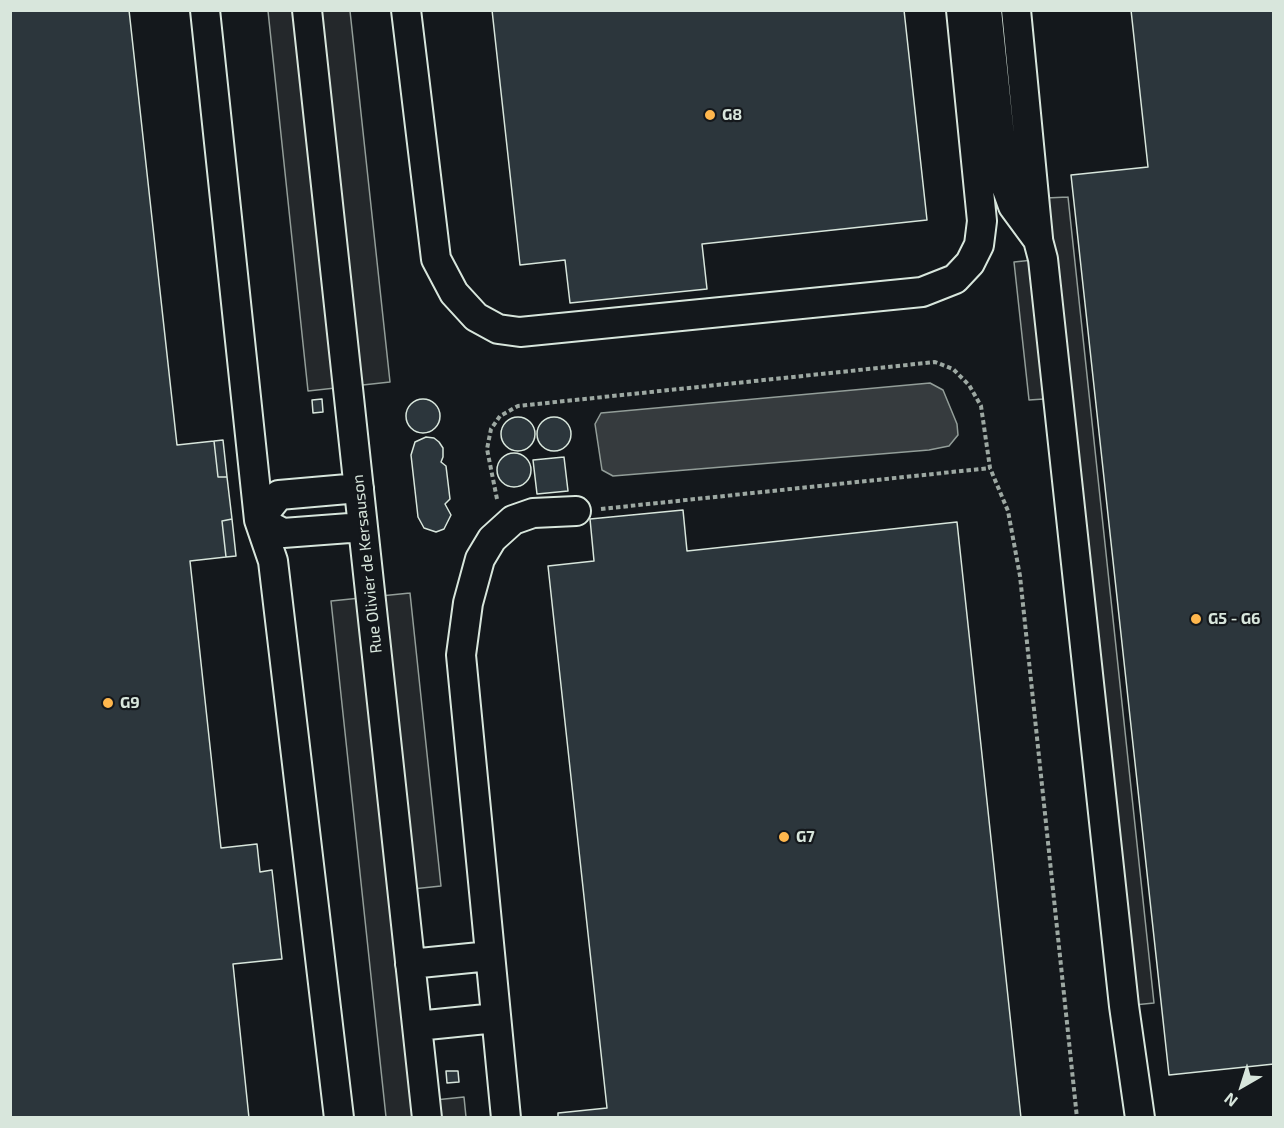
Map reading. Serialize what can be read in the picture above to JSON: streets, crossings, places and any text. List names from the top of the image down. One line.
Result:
{"streets":{"street":["Rue Olivier de Kersauson"]},"places":["G8","G5 - G6","G9","G7"],"north":"bottom left"}
